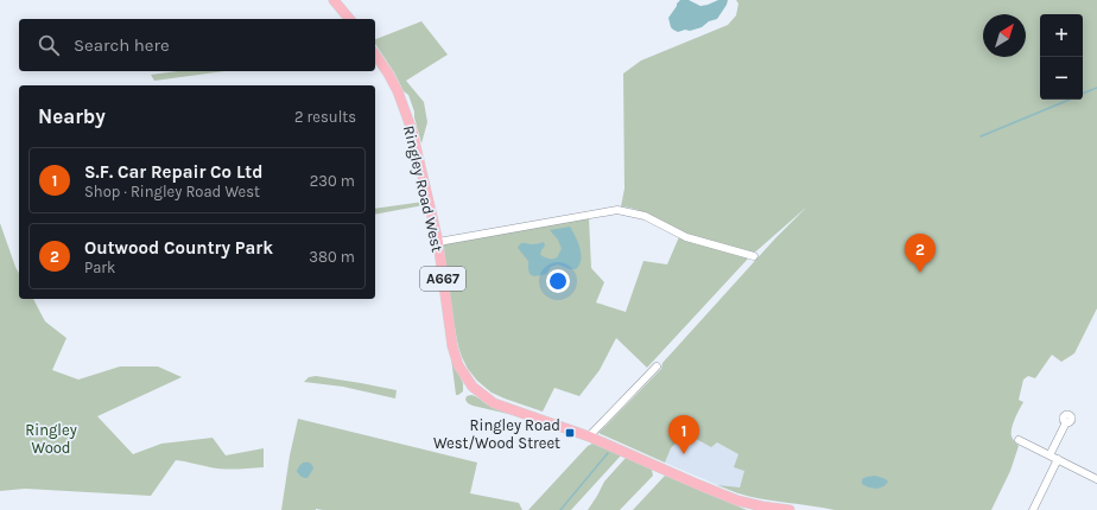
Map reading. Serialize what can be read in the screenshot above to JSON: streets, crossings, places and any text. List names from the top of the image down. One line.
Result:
{"streets":{"main road":["Ringley Road West","A667"]},"parks":["Ringley Wood"],"places":{"transit":["Ringley Road West/Wood Street"]},"north":"top right","page":{"map_buttons":["+","−"],"search":"Search here","heading":["Nearby","2 results"],"list":[{"mark":"1","name":"S.F. Car Repair Co Ltd","note":"Shop · Ringley Road West","value":"230 m"},{"mark":"2","name":"Outwood Country Park","note":"Park","value":"380 m"}],"pins":["2","1"]}}
